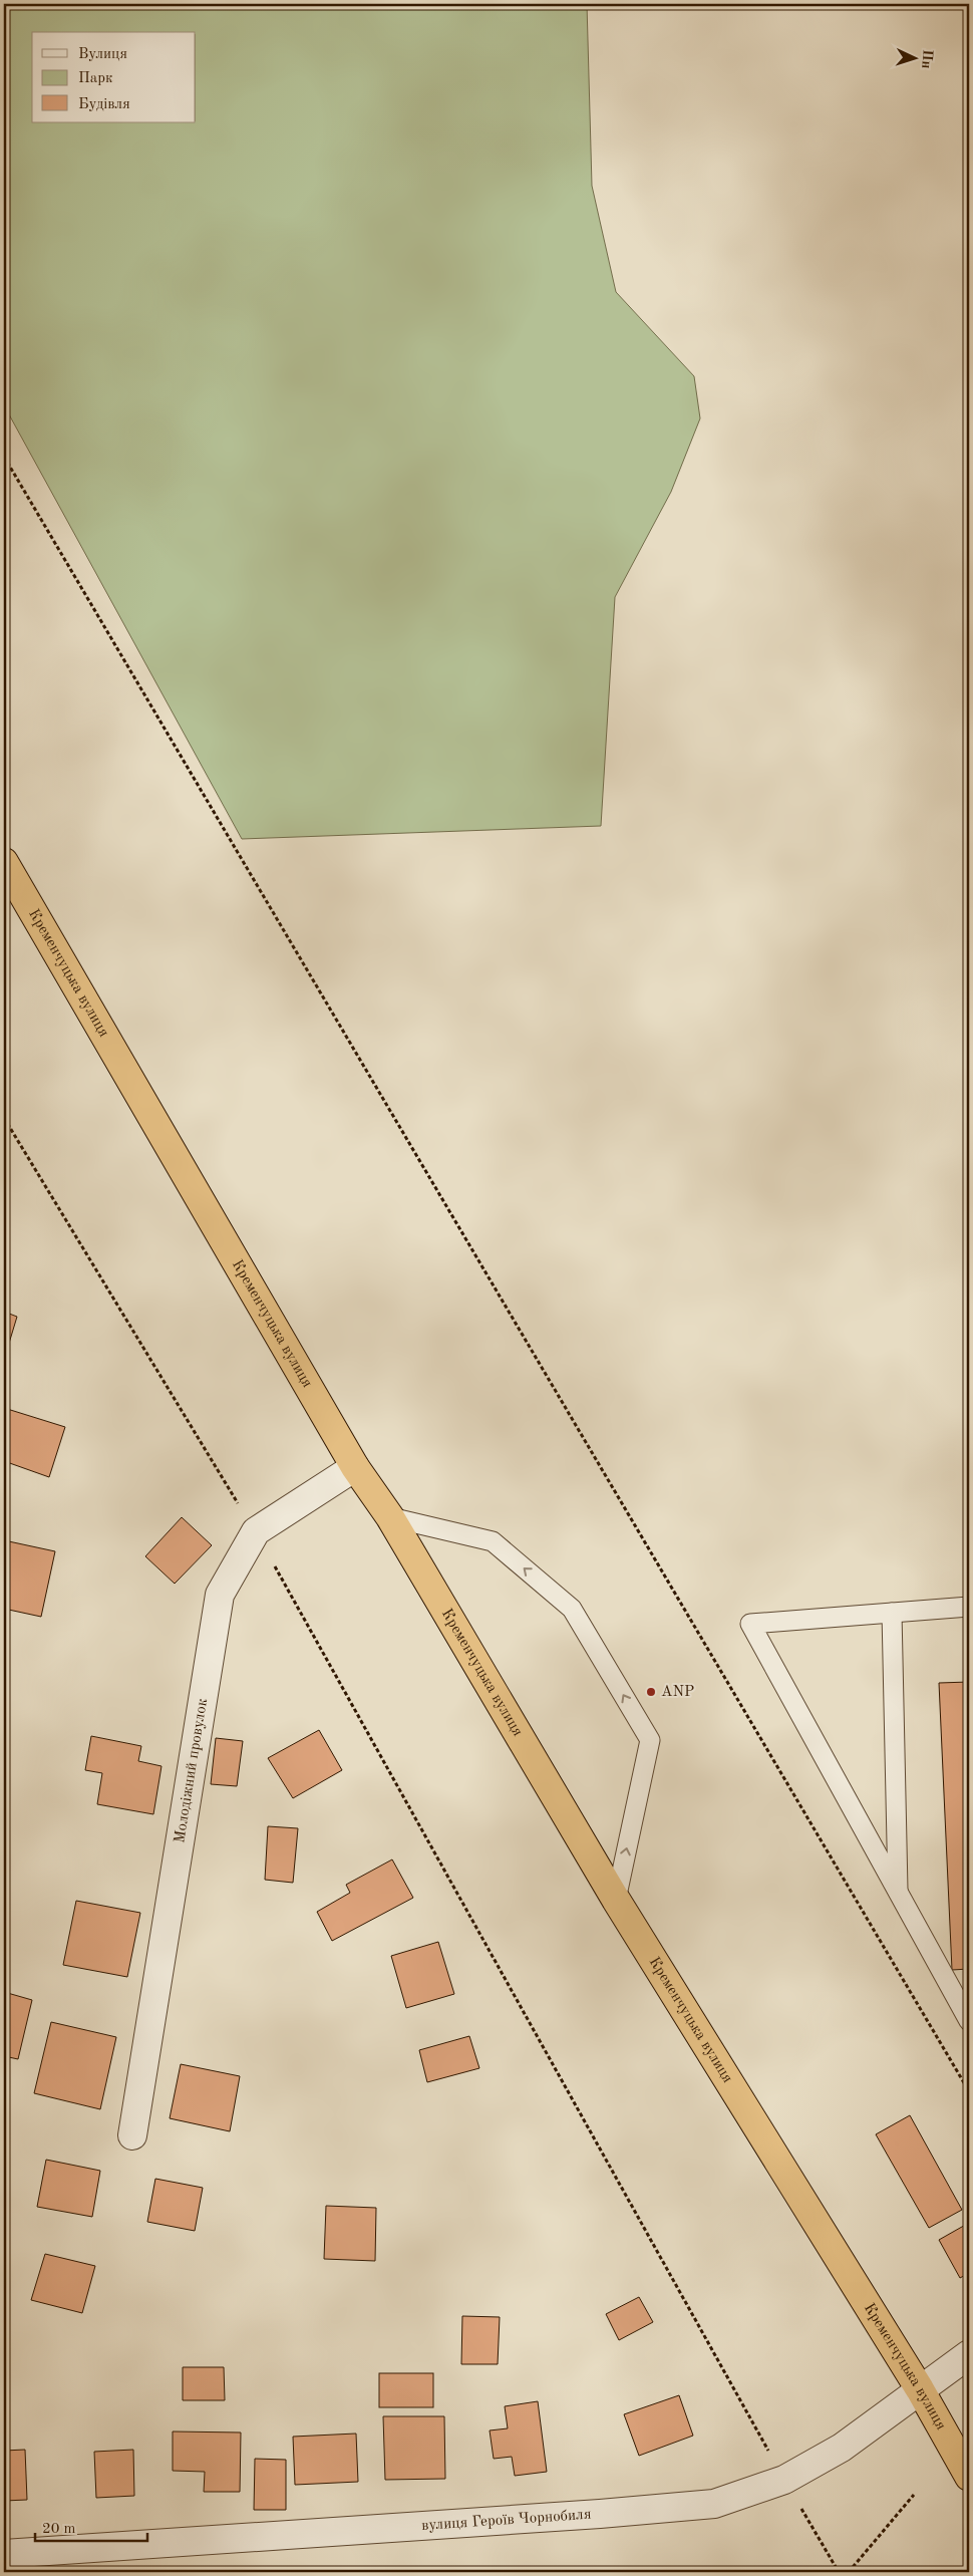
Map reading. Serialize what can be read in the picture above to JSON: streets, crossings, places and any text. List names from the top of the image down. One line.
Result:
{"streets":{"highway":["Кременчуцька вулиця"],"street":["Молодіжний провулок","вулиця Героїв Чорнобиля"]},"crossings":[["Кременчуцька вулиця","Молодіжний провулок"],["Кременчуцька вулиця","вулиця Героїв Чорнобиля"]],"places":["ANP"],"legend":["Вулиця","Парк","Будівля"],"scale_bar":"20 m","north":"right"}
